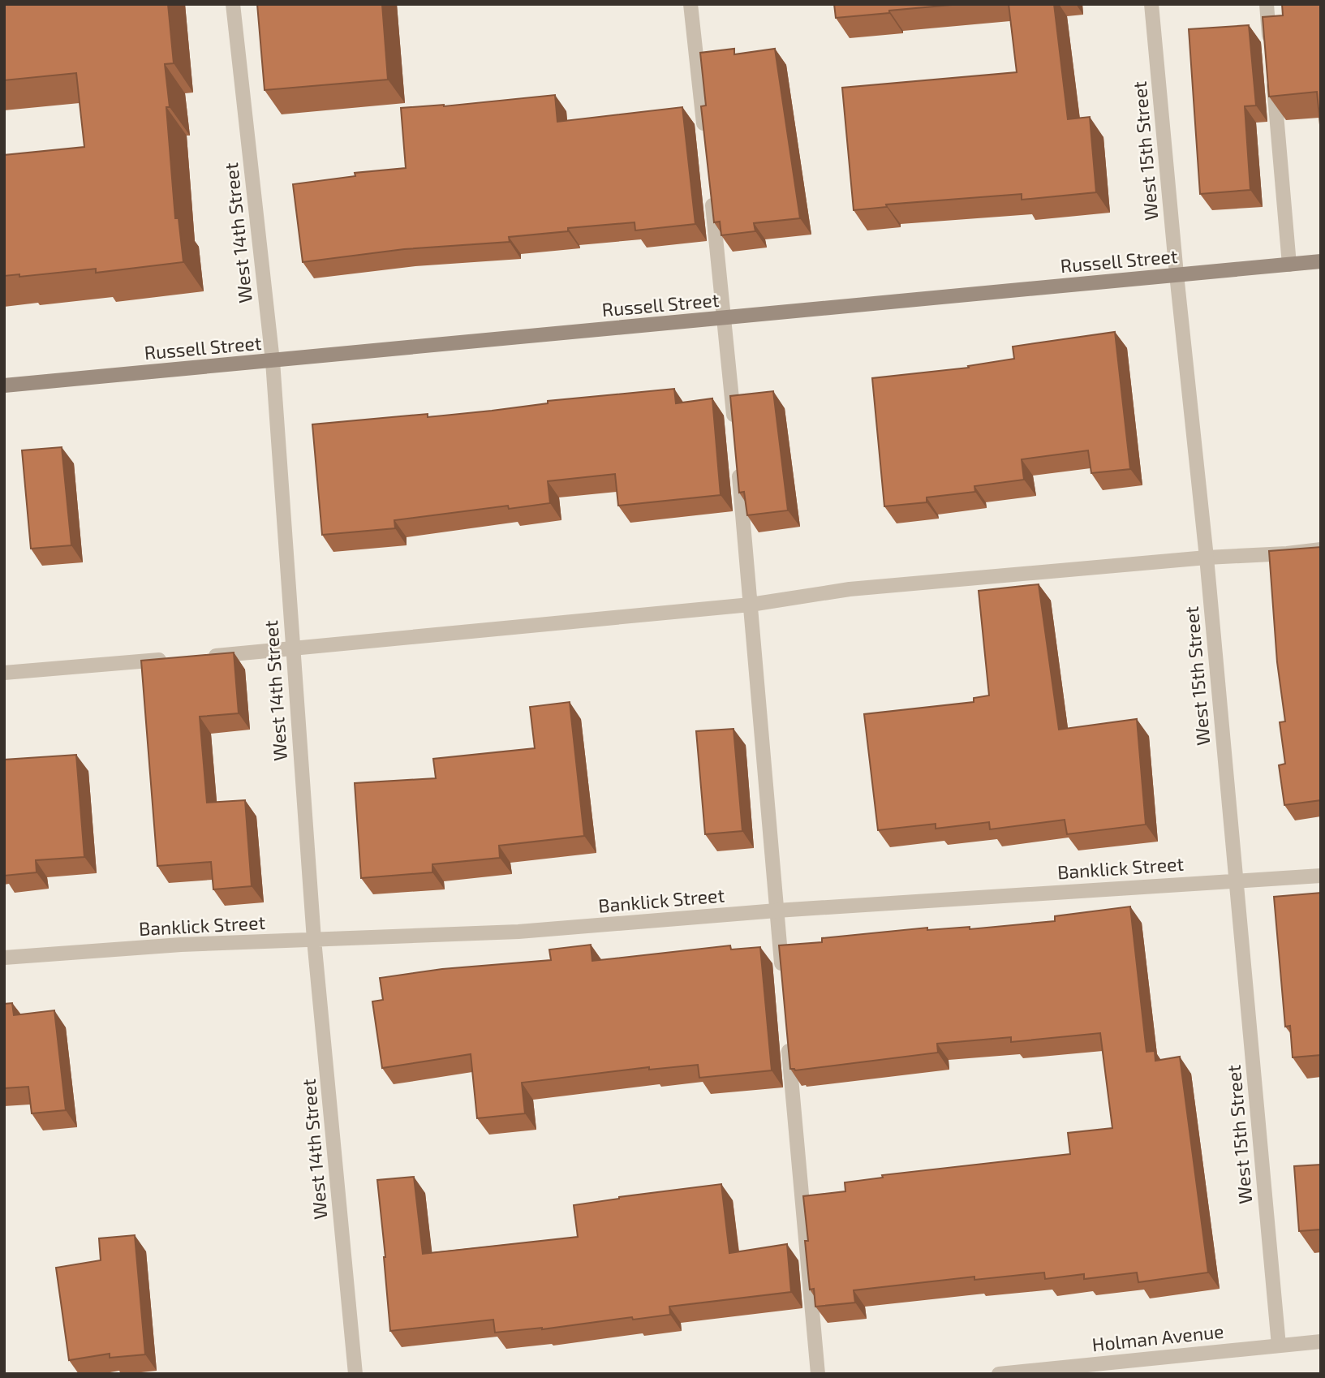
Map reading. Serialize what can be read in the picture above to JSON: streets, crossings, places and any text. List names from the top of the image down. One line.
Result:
{"streets":{"street":["West 15th Street","West 14th Street","Russell Street","Banklick Street","Holman Avenue"]},"crossings":[["West 15th Street","Russell Street"],["West 15th Street","Banklick Street"],["West 15th Street","Holman Avenue"],["West 14th Street","Russell Street"],["West 14th Street","Banklick Street"]]}
